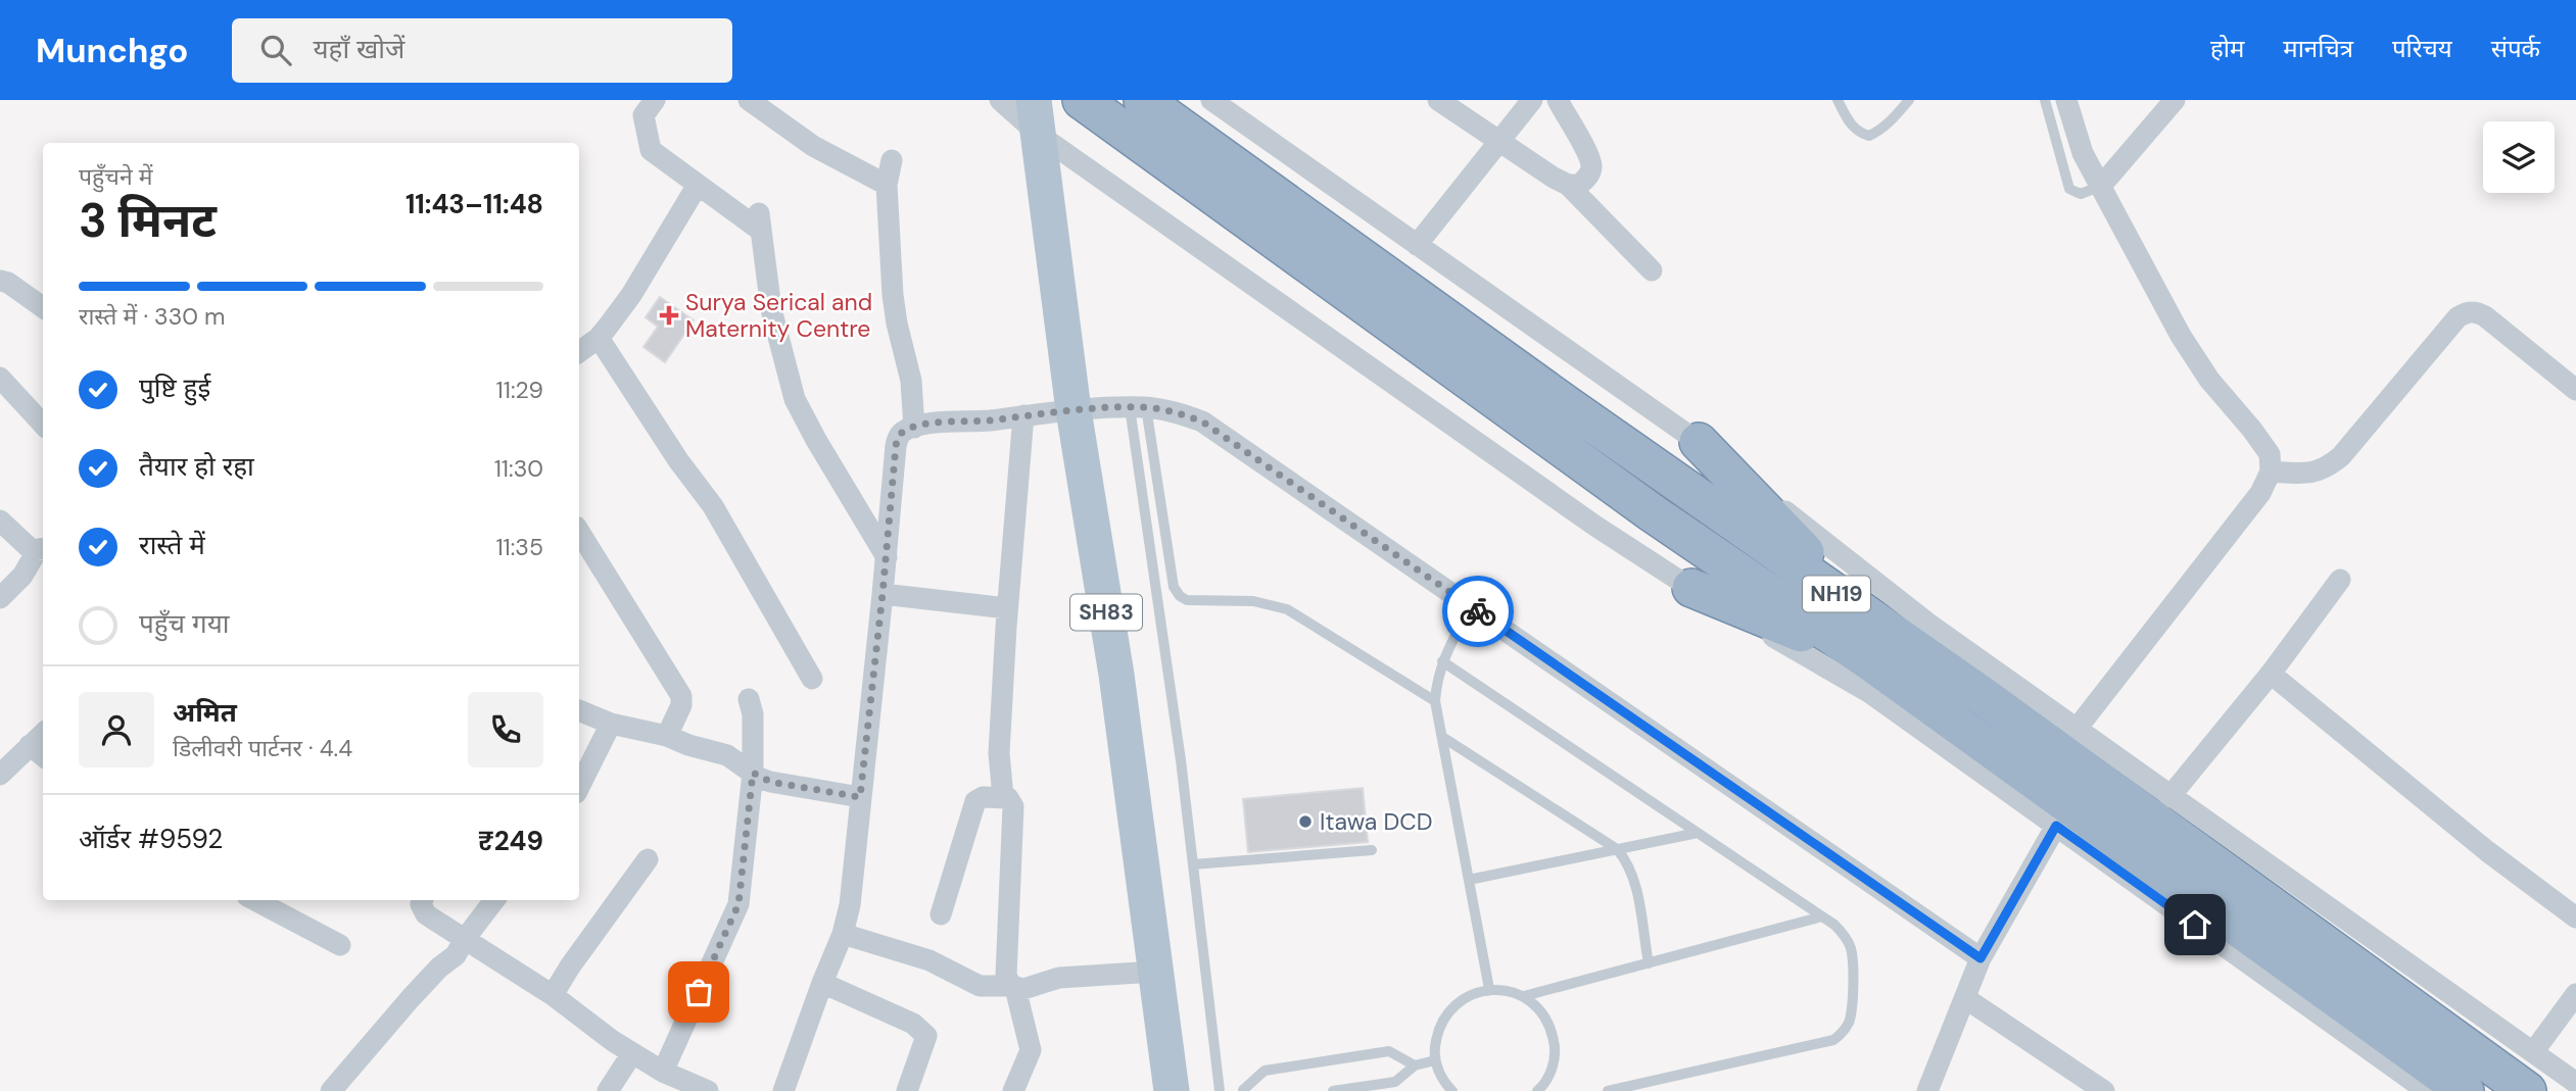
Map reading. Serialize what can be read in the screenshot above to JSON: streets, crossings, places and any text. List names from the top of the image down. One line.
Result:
{"streets":{"highway":["NH19"],"main road":["SH83"]},"places":{"health":["Surya Serical and Maternity Centre"],"other":["Itawa DCD"]},"page":{"header":"Munchgo","search":"यहाँ खोजें","nav":["होम","मानचित्र","परिचय","संपर्क"],"heading":["3 मिनट","पहुँचने में","11:43–11:48"],"panel":["अमित","डिलीवरी पार्टनर · 4.4","ऑर्डर #9592","₹249"],"bar":"रास्ते में · 330 m","list":[["पुष्टि हुई","11:29"],["तैयार हो रहा","11:30"],["रास्ते में","11:35"],"पहुँच गया"]}}
